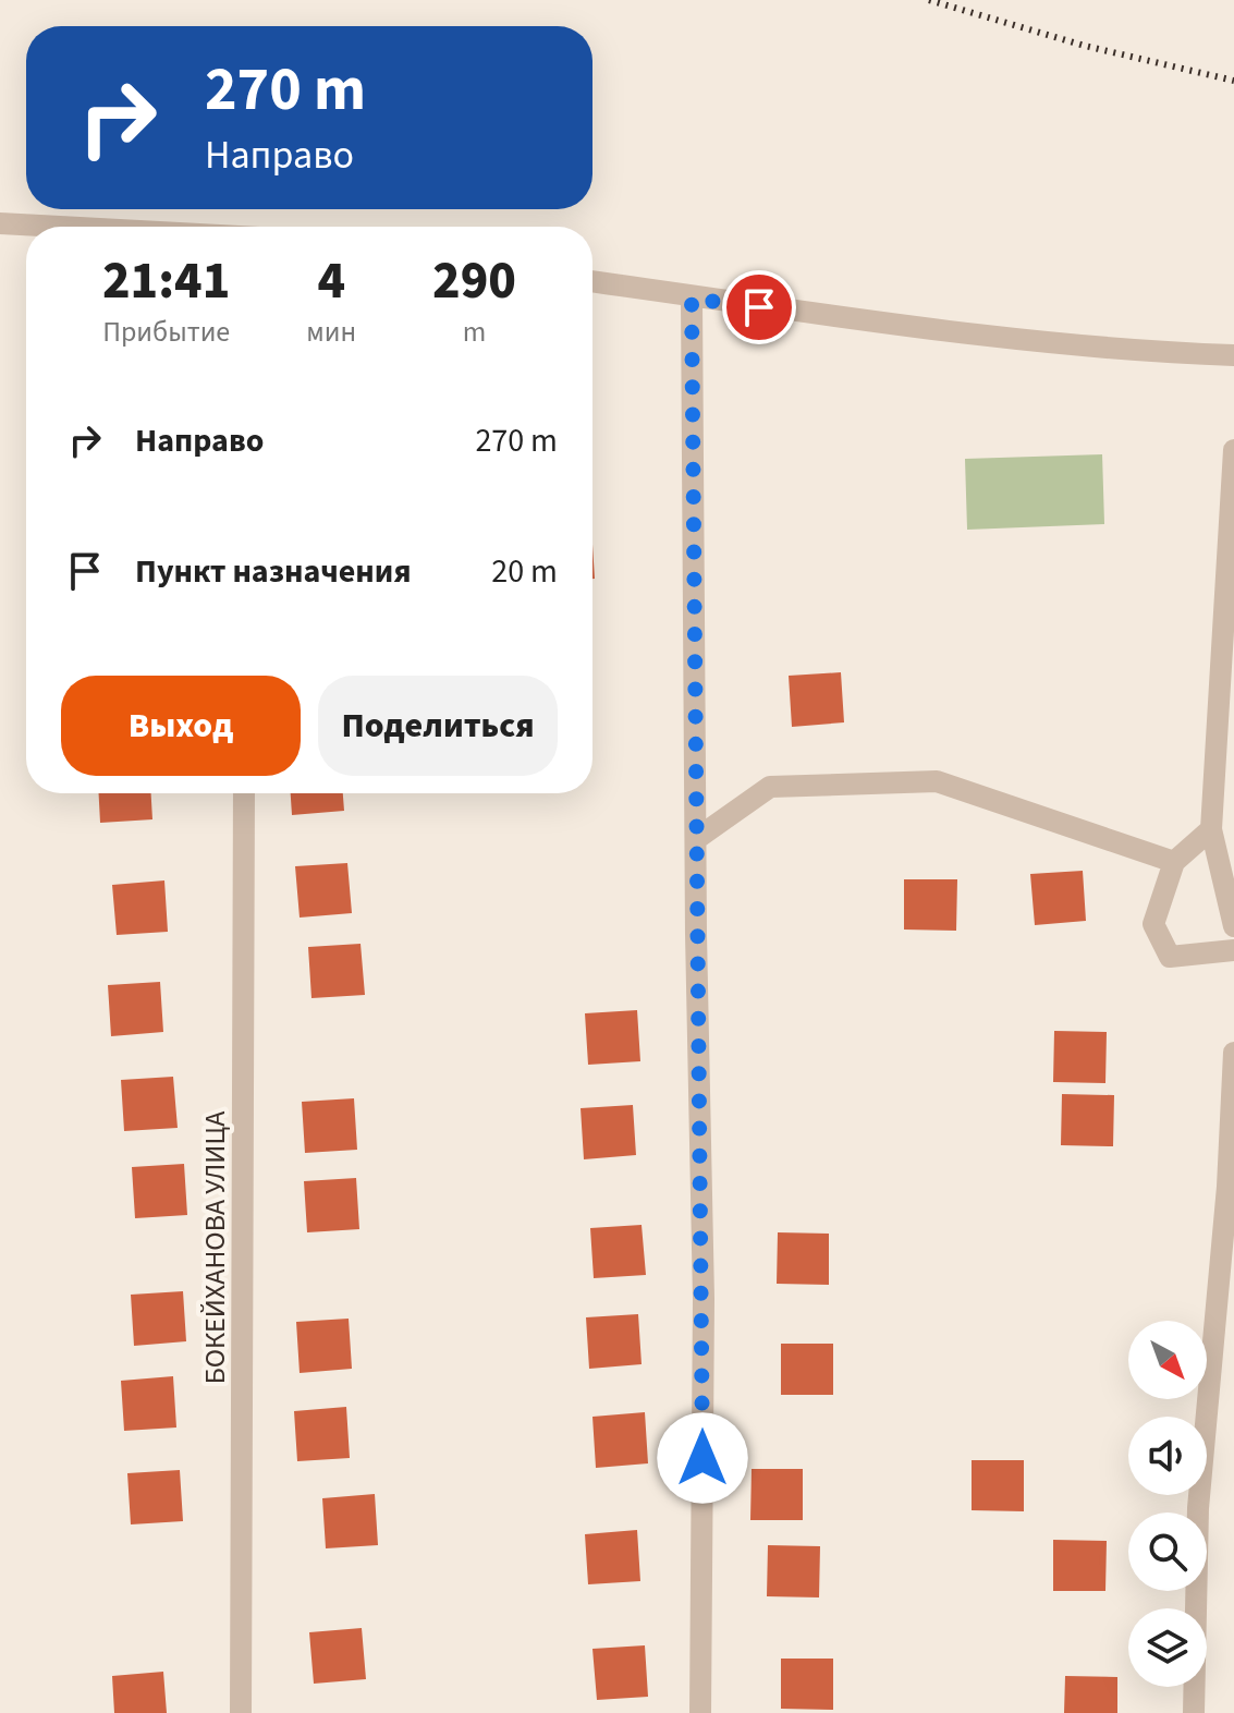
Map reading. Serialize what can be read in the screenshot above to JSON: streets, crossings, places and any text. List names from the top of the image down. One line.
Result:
{"streets":{"street":["БОКЕЙХАНОВА УЛИЦА"]},"north":"bottom right","page":{"turn":["270 m","Направо"],"eta":["21:41","Прибытие","4","мин","290","m"],"list":[{"name":"Направо","value":"270 m"},{"name":"Пункт назначения","value":"20 m"}],"buttons":["Выход","Поделиться"]}}
